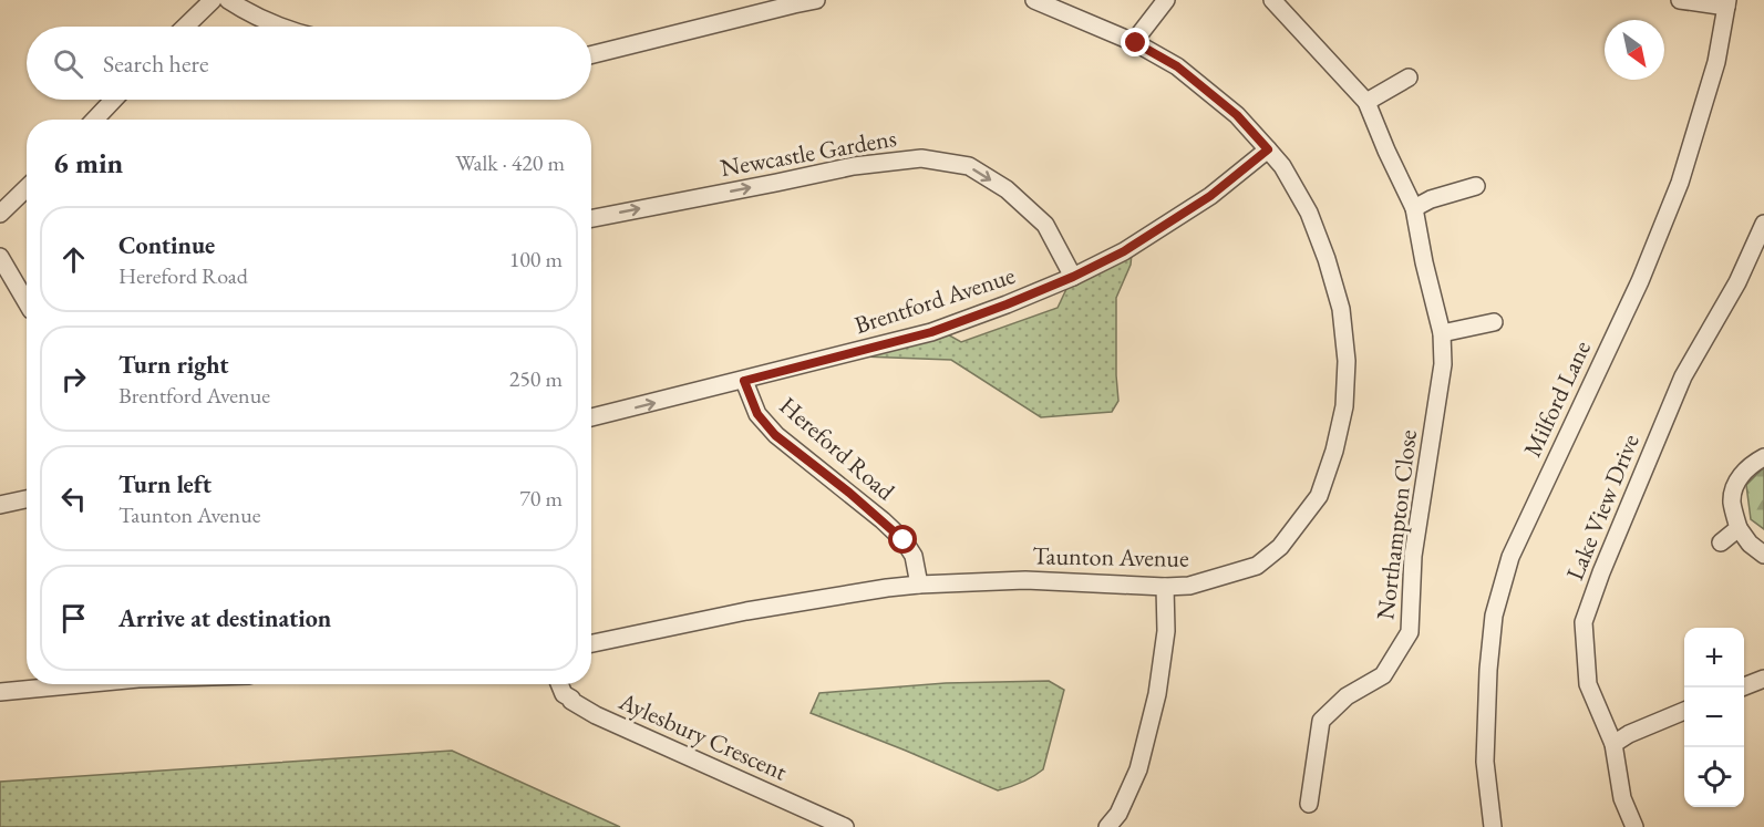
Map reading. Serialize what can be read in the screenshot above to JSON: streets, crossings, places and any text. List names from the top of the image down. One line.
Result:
{"streets":{"street":["Newcastle Gardens","Brentford Avenue","Milford Lane","Hereford Road","Lake View Drive","Northampton Close","Taunton Avenue","Aylesbury Crescent"]},"crossings":[["Newcastle Gardens","Brentford Avenue"],["Brentford Avenue","Hereford Road"],["Brentford Avenue","Taunton Avenue"],["Hereford Road","Taunton Avenue"]],"one_way":["Newcastle Gardens"],"north":"bottom right","page":{"search":"Search here","heading":["6 min","Walk · 420 m"],"list":[["Continue","Hereford Road","100 m"],["Turn right","Brentford Avenue","250 m"],["Turn left","Taunton Avenue","70 m"],"Arrive at destination"],"map_buttons":["+","−"]}}
